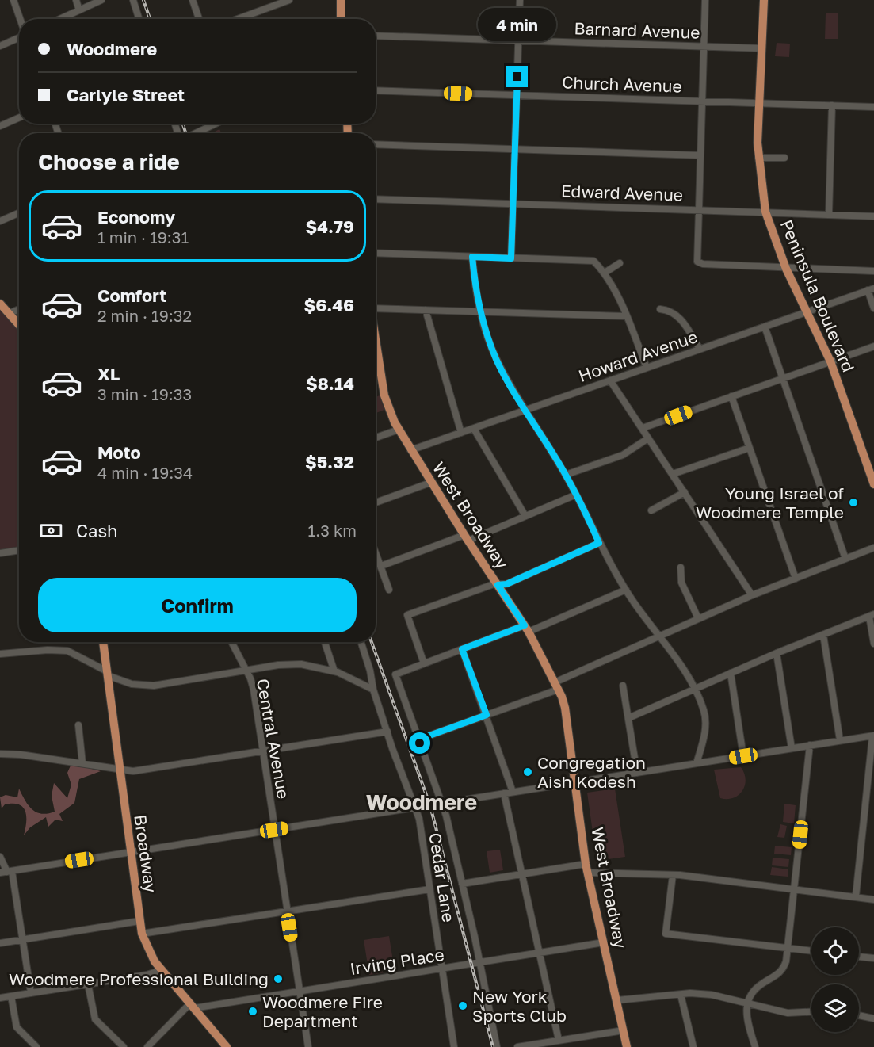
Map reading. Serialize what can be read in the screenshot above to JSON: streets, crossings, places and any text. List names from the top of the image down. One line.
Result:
{"streets":{"main road":["Peninsula Boulevard","West Broadway","Broadway"],"street":["Barnard Avenue","Church Avenue","Edward Avenue","Howard Avenue","Central Avenue","Cedar Lane","Irving Place"]},"crossings":[["Barnard Avenue","Peninsula Boulevard"],["Church Avenue","Peninsula Boulevard"],["Edward Avenue","Peninsula Boulevard"],["Peninsula Boulevard","Howard Avenue"],["Howard Avenue","West Broadway"],["West Broadway","Irving Place"],["Central Avenue","Irving Place"],["Broadway","Irving Place"],["Cedar Lane","Irving Place"]],"districts":["Woodmere"],"places":["Young Israel of Woodmere Temple","Congregation Aish Kodesh","Woodmere Professional Building","New York Sports Club","Woodmere Fire Department"],"page":{"bubble":"4 min","banner":["Woodmere","Carlyle Street"],"heading":"Choose a ride","list":[{"name":"Economy","note":"1 min · 19:31","value":"$4.79"},{"name":"Comfort","note":"2 min · 19:32","value":"$6.46"},{"name":"XL","note":"3 min · 19:33","value":"$8.14"},{"name":"Moto","note":"4 min · 19:34","value":"$5.32"}],"pay":["Cash","1.3 km"],"buttons":"Confirm"}}
